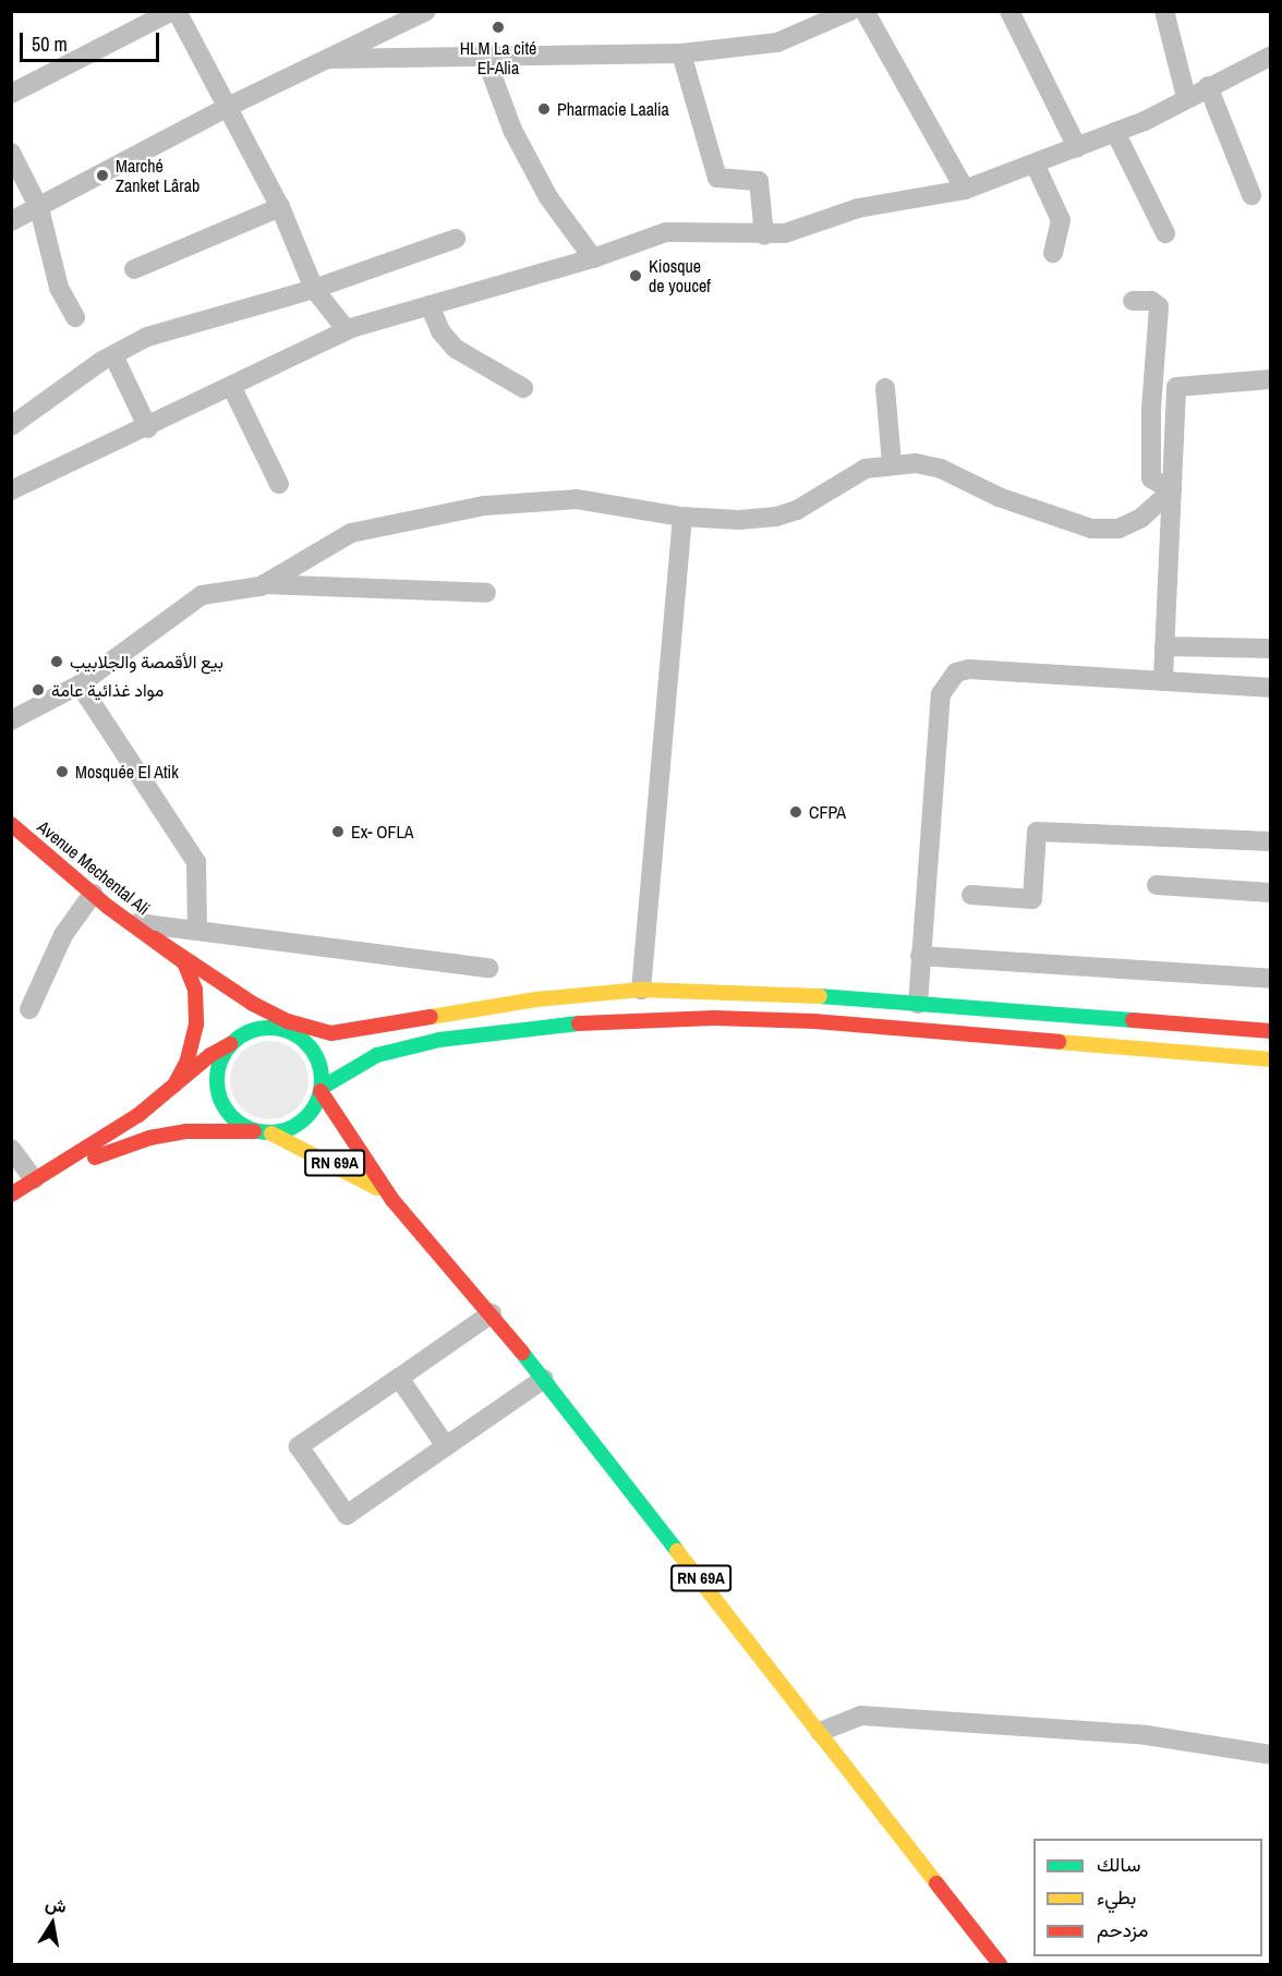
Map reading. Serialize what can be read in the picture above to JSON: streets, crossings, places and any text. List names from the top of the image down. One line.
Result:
{"streets":{"main road":["Avenue Mechental Ali","RN 69A"]},"places":["HLM La cité El-Alia","Pharmacie Laalia","Marché Zanket Lârab","Kiosque de youcef","بيع الأقمصة والجلابيب","مواد غذائية عامة","Mosquée El Atik","CFPA","Ex- OFLA"],"legend":["سالك","بطيء","مزدحم"],"scale_bar":"50 m","north":"top"}
